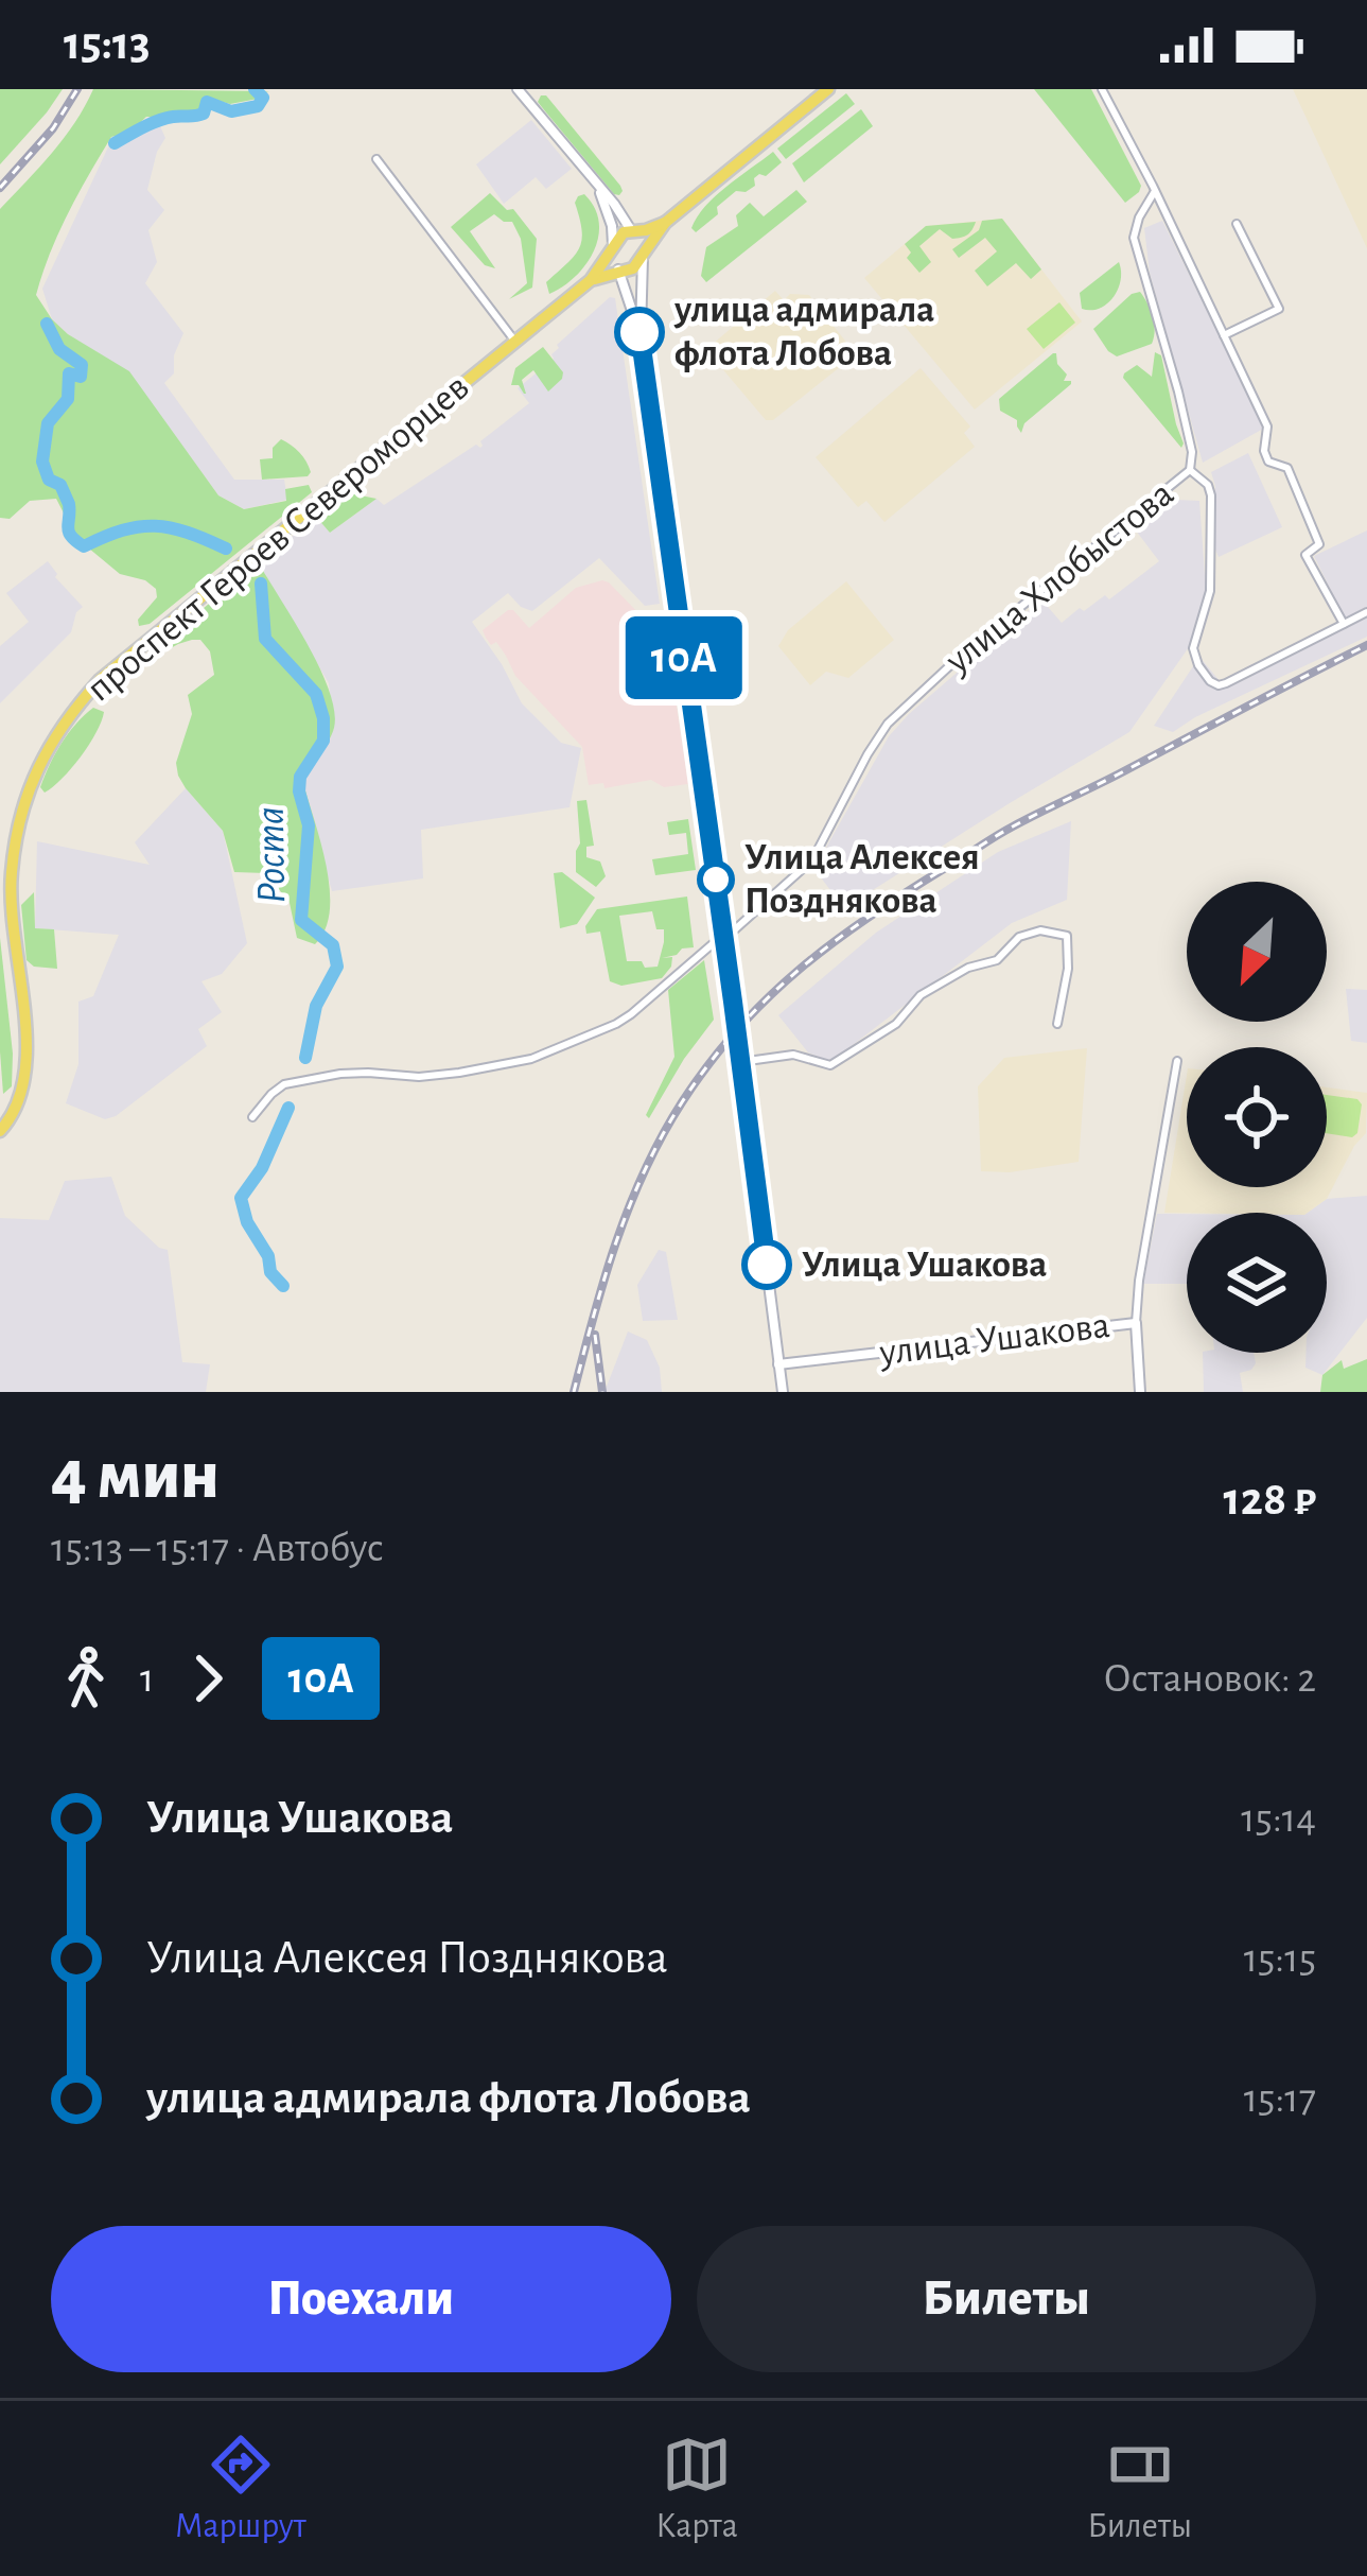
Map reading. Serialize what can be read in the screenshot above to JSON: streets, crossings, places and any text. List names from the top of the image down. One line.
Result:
{"streets":{"main road":["проспект Героев Североморцев"],"street":["улица Хлобыстова","улица Ушакова"]},"water":["Роста"],"places":["улица адмирала флота Лобова","Улица Алексея Позднякова","Улица Ушакова"],"lines":["bus line 10А"],"north":"bottom left","page":{"status":"15:13","on_map":"10А","heading":["4 мин","15:13 – 15:17 · Автобус","128 ₽"],"legs":["1","10А","Остановок: 2"],"list":[{"name":"Улица Ушакова","value":"15:14"},{"name":"Улица Алексея Позднякова","value":"15:15"},{"name":"улица адмирала флота Лобова","value":"15:17"}],"buttons":["Поехали","Билеты"],"tabs":["Маршрут","Карта","Билеты"]}}
